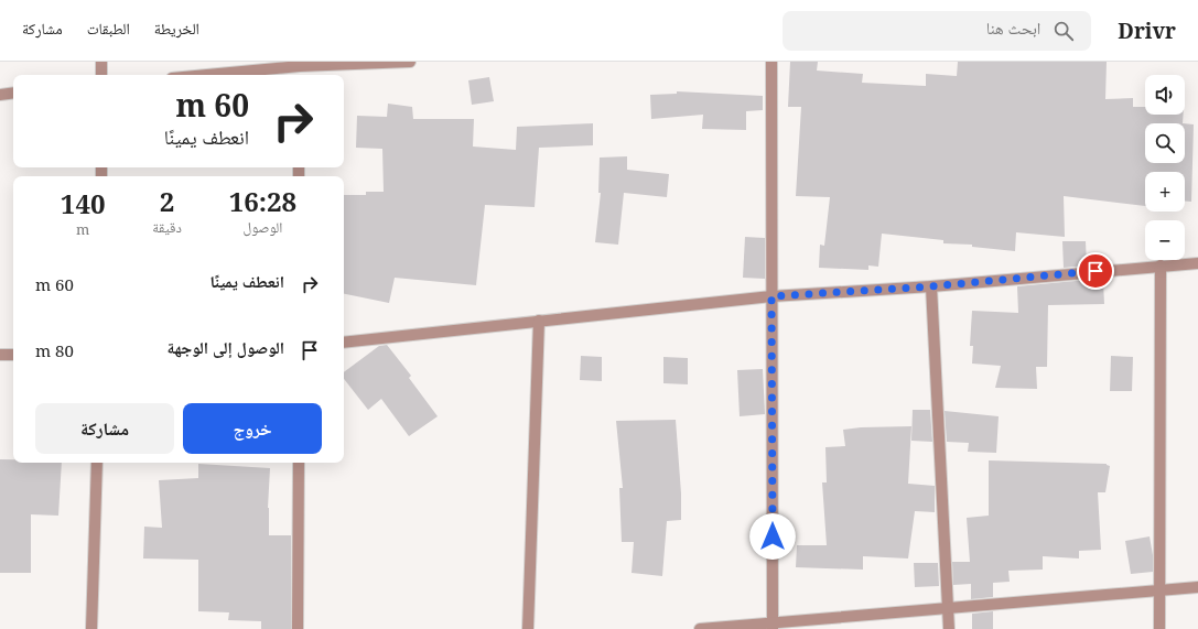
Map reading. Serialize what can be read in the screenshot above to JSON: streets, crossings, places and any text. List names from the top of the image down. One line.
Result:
{"page":{"header":"Drivr","search":"ابحث هنا","nav":["الخريطة","الطبقات","مشاركة"],"map_buttons":["+","−"],"turn":["60 m","انعطف يمينًا"],"eta":["16:28","الوصول","2","دقيقة","140","m"],"list":[{"name":"انعطف يمينًا","value":"60 m"},{"name":"الوصول إلى الوجهة","value":"80 m"}],"buttons":["خروج","مشاركة"]}}
